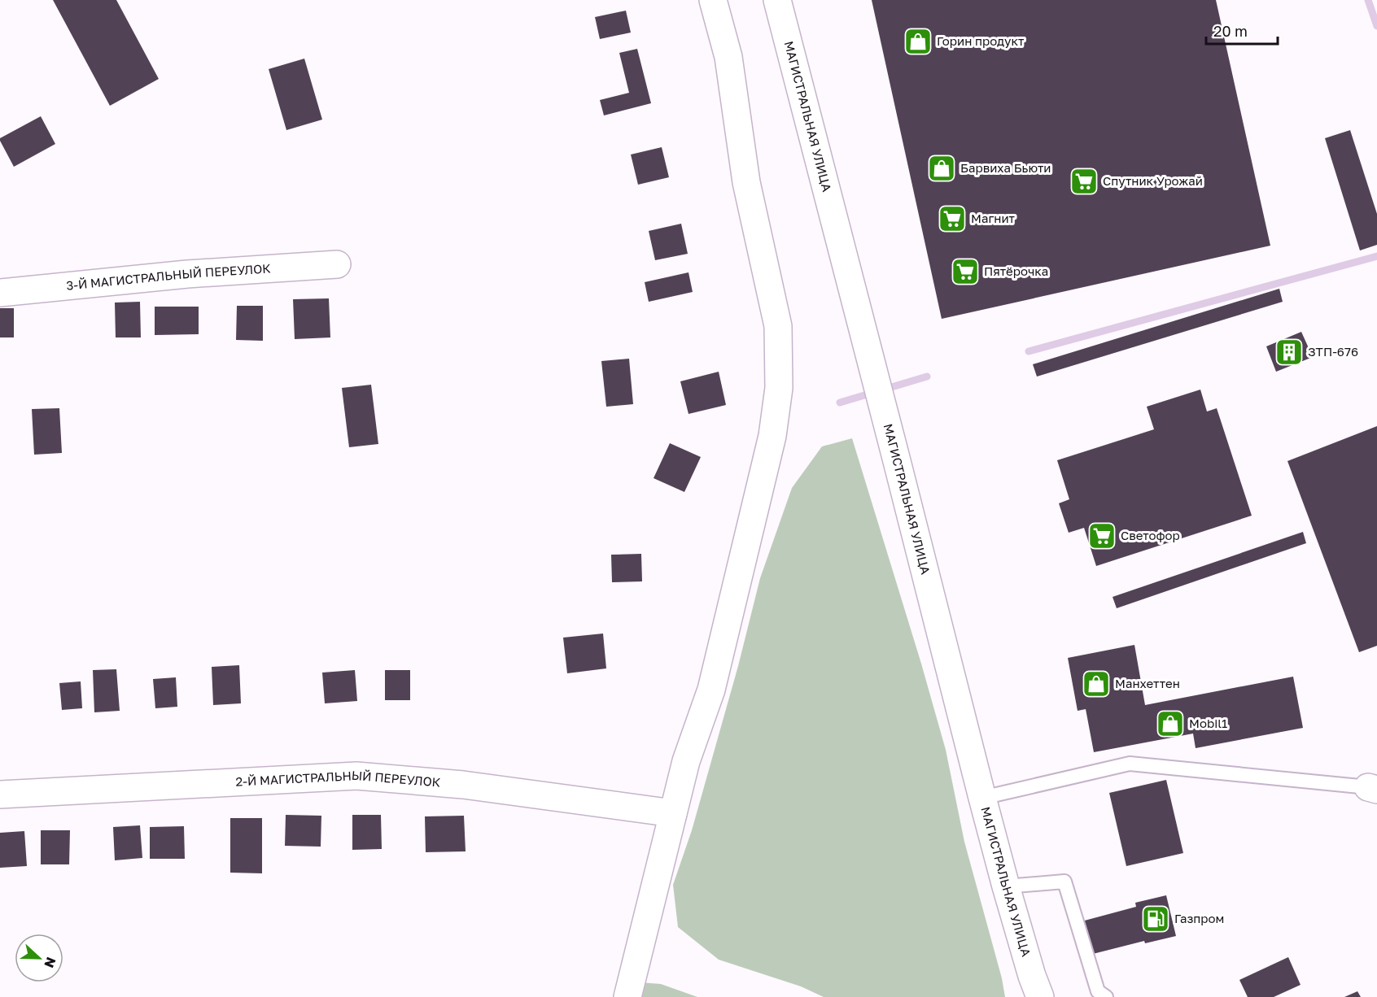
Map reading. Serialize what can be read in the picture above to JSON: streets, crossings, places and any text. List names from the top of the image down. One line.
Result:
{"streets":{"street":["МАГИСТРАЛЬНАЯ УЛИЦА","3-Й МАГИСТРАЛЬНЫЙ ПЕРЕУЛОК","2-Й МАГИСТРАЛЬНЫЙ ПЕРЕУЛОК"]},"places":{"shop":["Горин продукт","Барвиха Бьюти","Манхеттен","Mobil1"],"supermarket":["Спутник Урожай","Магнит","Пятёрочка","Светофор"],"building":["ЗТП-676"],"fuel station":["Газпром"]},"scale_bar":"20 m","north":"right"}
